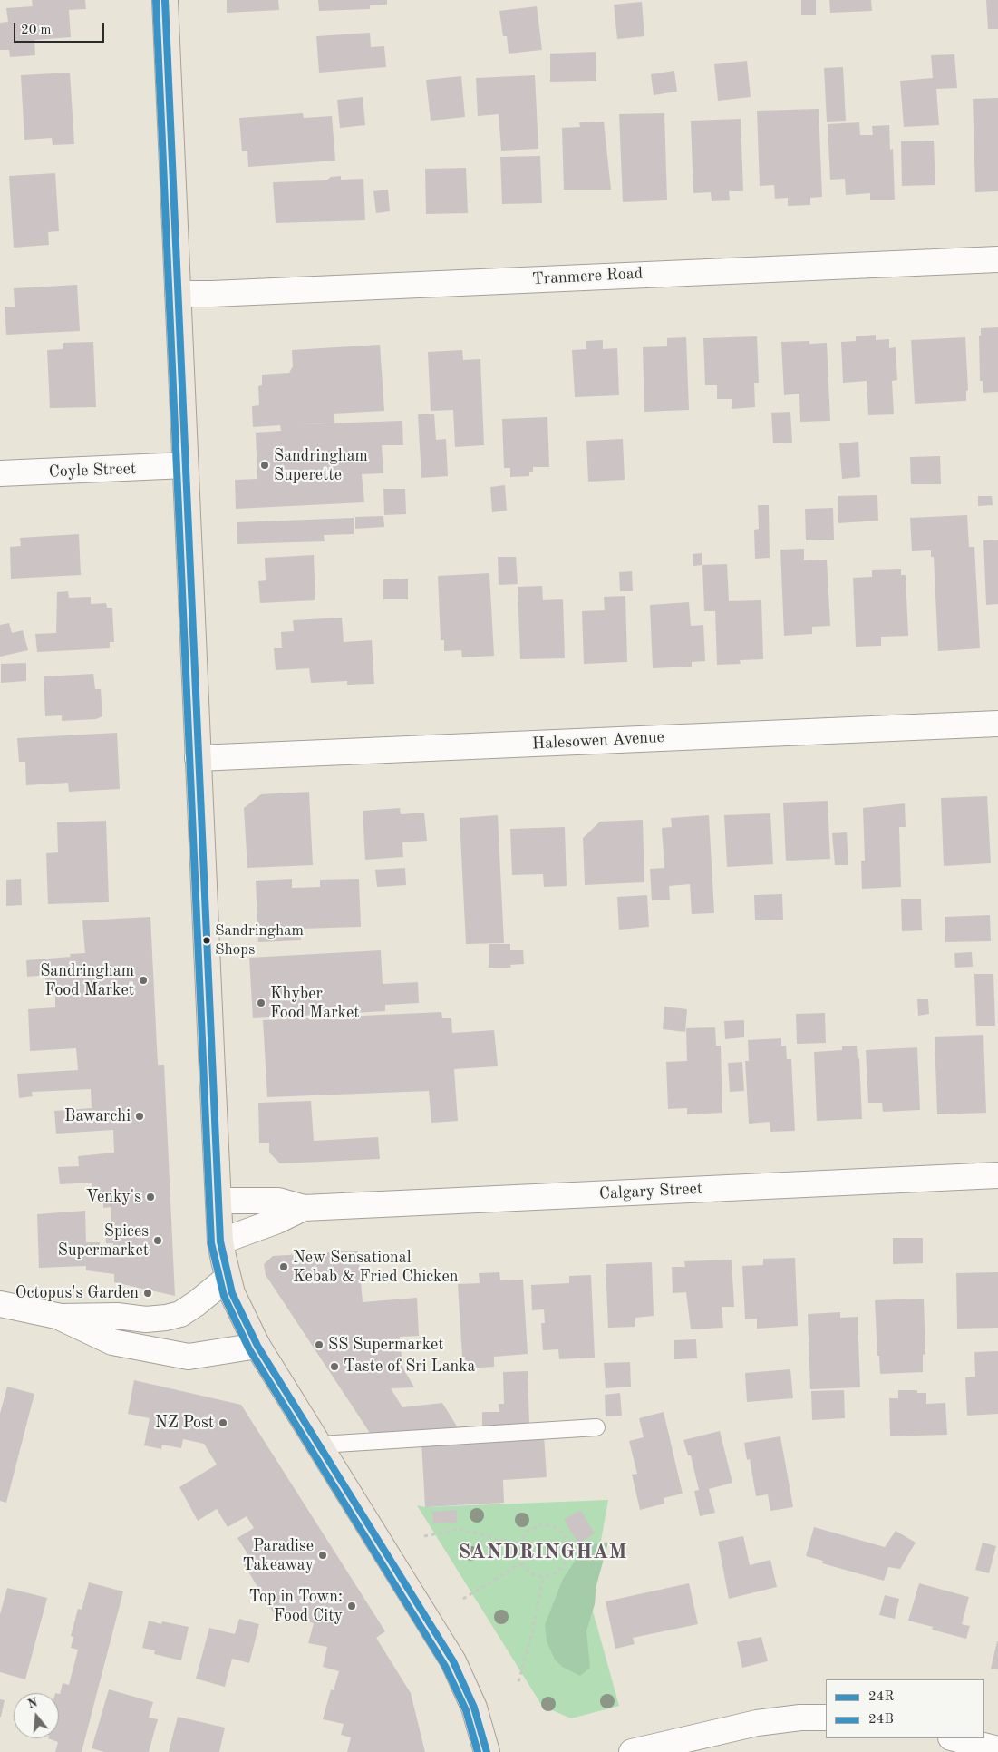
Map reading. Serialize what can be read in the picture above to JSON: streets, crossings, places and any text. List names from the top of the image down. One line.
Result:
{"streets":{"street":["Tranmere Road","Coyle Street","Halesowen Avenue","Calgary Street"]},"districts":["SANDRINGHAM"],"places":["Sandringham Superette","Sandringham Shops","Sandringham Food Market","Khyber Food Market","Bawarchi","Venky's","Spices Supermarket","New Sensational Kebab & Fried Chicken","Octopus's Garden","SS Supermarket","Taste of Sri Lanka","NZ Post","Paradise Takeaway","Top in Town: Food City"],"lines":["transit line 24R","transit line 24B"],"legend":["24R","24B"],"scale_bar":"20 m","north":"top"}
